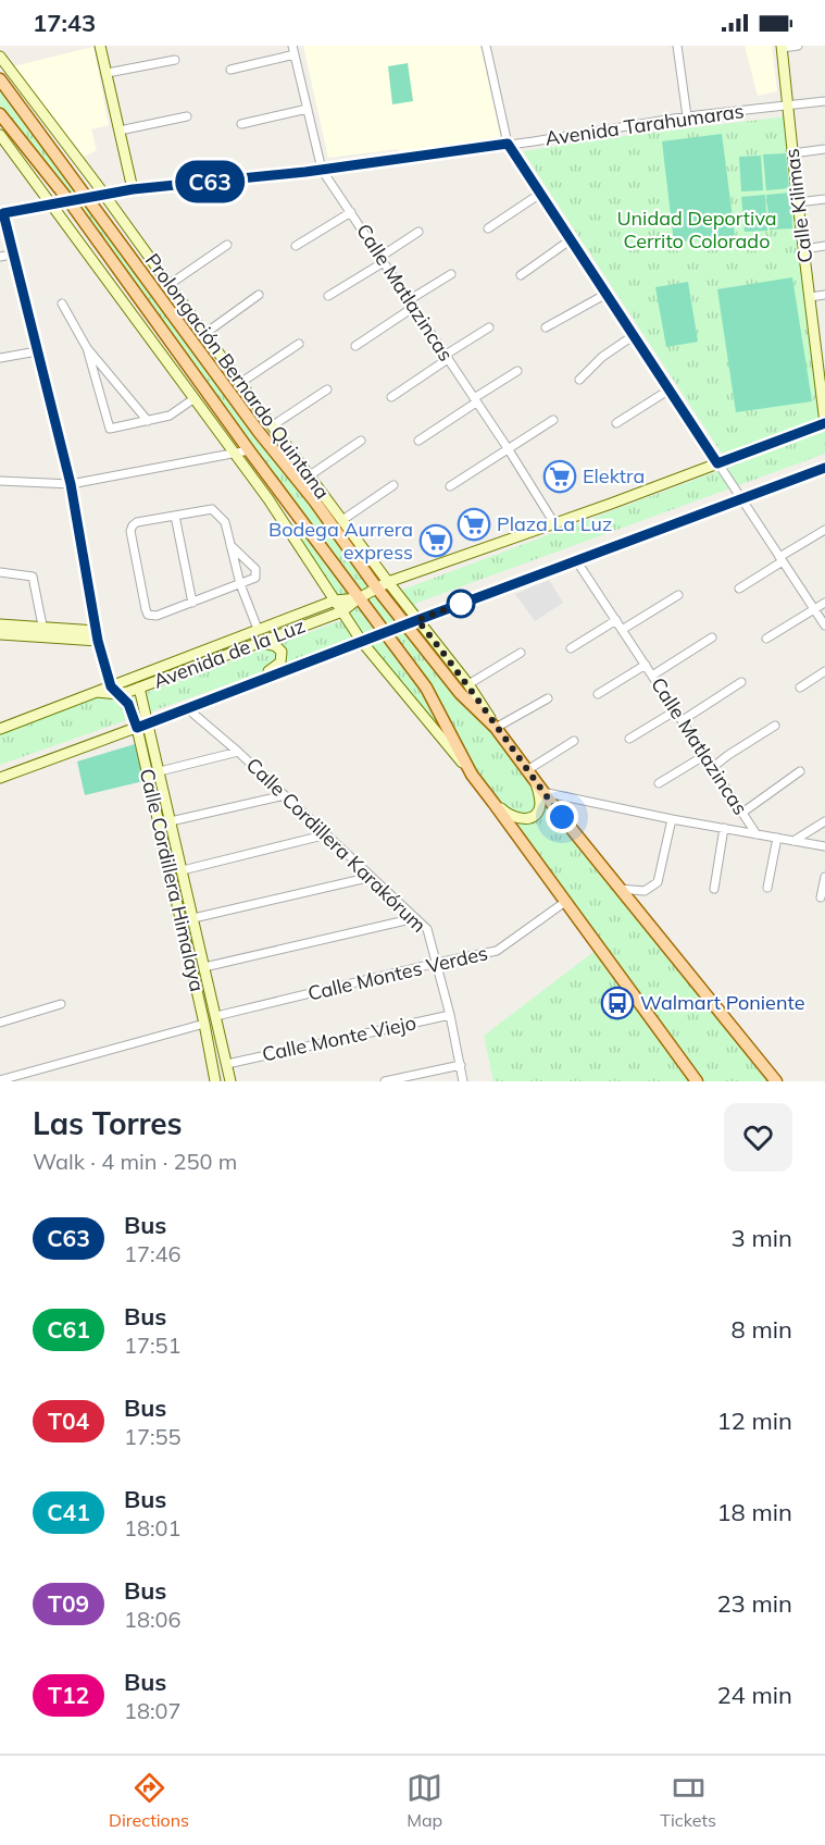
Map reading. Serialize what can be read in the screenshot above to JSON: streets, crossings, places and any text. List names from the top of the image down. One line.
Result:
{"streets":{"main road":["Prolongación Bernardo Quintana"],"street":["Avenida Tarahumaras","Calle Kilimas","Calle Matlazincas","Avenida de la Luz","Calle Cordillera Karakórum","Calle Cordillera Himalaya","Calle Montes Verdes","Calle Monte Viejo"]},"crossings":[["Avenida Tarahumaras","Calle Kilimas"],["Avenida Tarahumaras","Calle Matlazincas"],["Avenida Tarahumaras","Prolongación Bernardo Quintana"],["Calle Kilimas","Avenida de la Luz"],["Calle Matlazincas","Avenida de la Luz"],["Prolongación Bernardo Quintana","Avenida de la Luz"],["Prolongación Bernardo Quintana","Calle Montes Verdes"],["Avenida de la Luz","Calle Cordillera Karakórum"],["Avenida de la Luz","Calle Cordillera Himalaya"],["Calle Cordillera Karakórum","Calle Montes Verdes"],["Calle Cordillera Karakórum","Calle Monte Viejo"],["Calle Cordillera Himalaya","Calle Montes Verdes"],["Calle Cordillera Himalaya","Calle Monte Viejo"]],"parks":["Unidad Deportiva Cerrito Colorado"],"places":{"supermarket":["Elektra","Plaza La Luz","Bodega Aurrera express"],"bus stop":["Walmart Poniente"]},"lines":["bus line C63"],"page":{"status":"17:43","on_map":"C63","heading":["Las Torres","Walk · 4 min · 250 m"],"list":[{"mark":"C63","name":"Bus","note":"17:46","value":"3 min"},{"mark":"C61","name":"Bus","note":"17:51","value":"8 min"},{"mark":"T04","name":"Bus","note":"17:55","value":"12 min"},{"mark":"C41","name":"Bus","note":"18:01","value":"18 min"},{"mark":"T09","name":"Bus","note":"18:06","value":"23 min"},{"mark":"T12","name":"Bus","note":"18:07","value":"24 min"}],"tabs":["Directions","Map","Tickets"]}}
